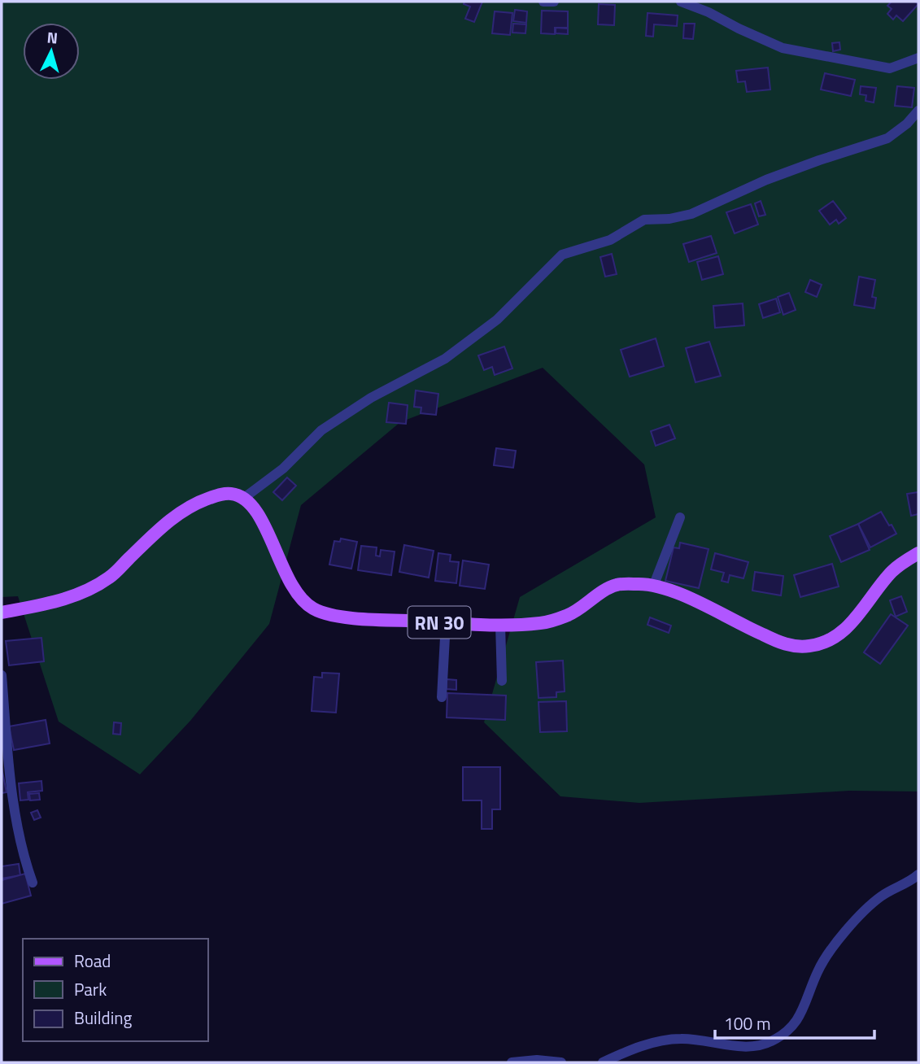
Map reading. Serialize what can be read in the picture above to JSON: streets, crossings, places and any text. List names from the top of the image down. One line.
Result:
{"streets":{"main road":["RN 30"]},"legend":["Road","Park","Building"],"scale_bar":"100 m","north":"top"}
